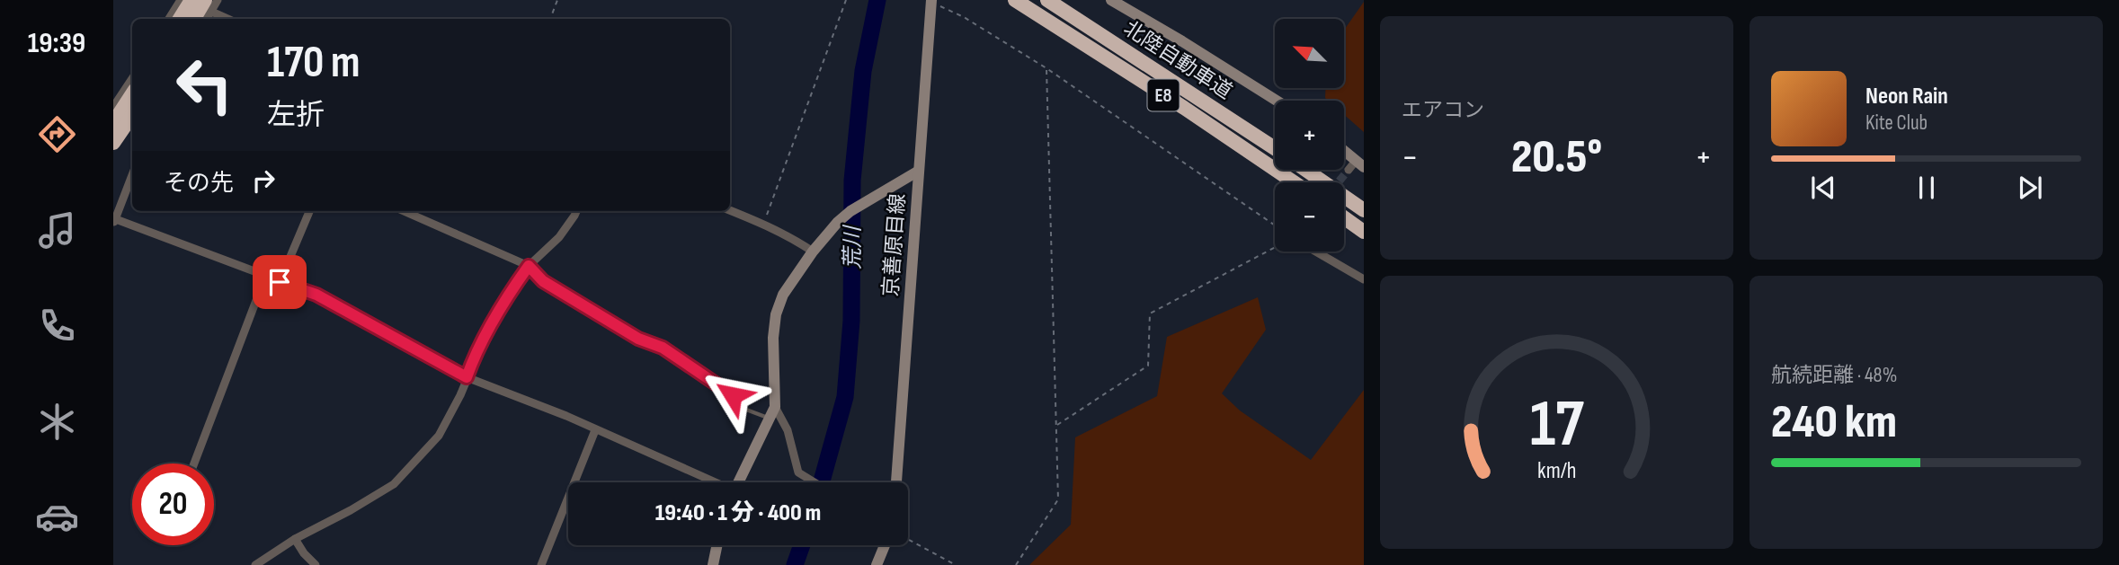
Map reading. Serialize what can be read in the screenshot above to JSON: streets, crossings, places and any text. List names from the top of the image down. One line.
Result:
{"streets":{"highway":["北陸自動車道","E8"],"street":["京善原目線"]},"water":["荒川"],"north":"top left","page":{"tabs":"19:39","tile":["エアコン",["航続距離 · 48%","240 km"]],"map_buttons":["+","−"],"turn":["170 m","左折"],"song":["Neon Rain","Kite Club"],"heat":["−","20.5°","+"],"then":"その先","limit":"20","trip":"19:40 · 1 分 · 400 m","gauge":["17","km/h"]}}
